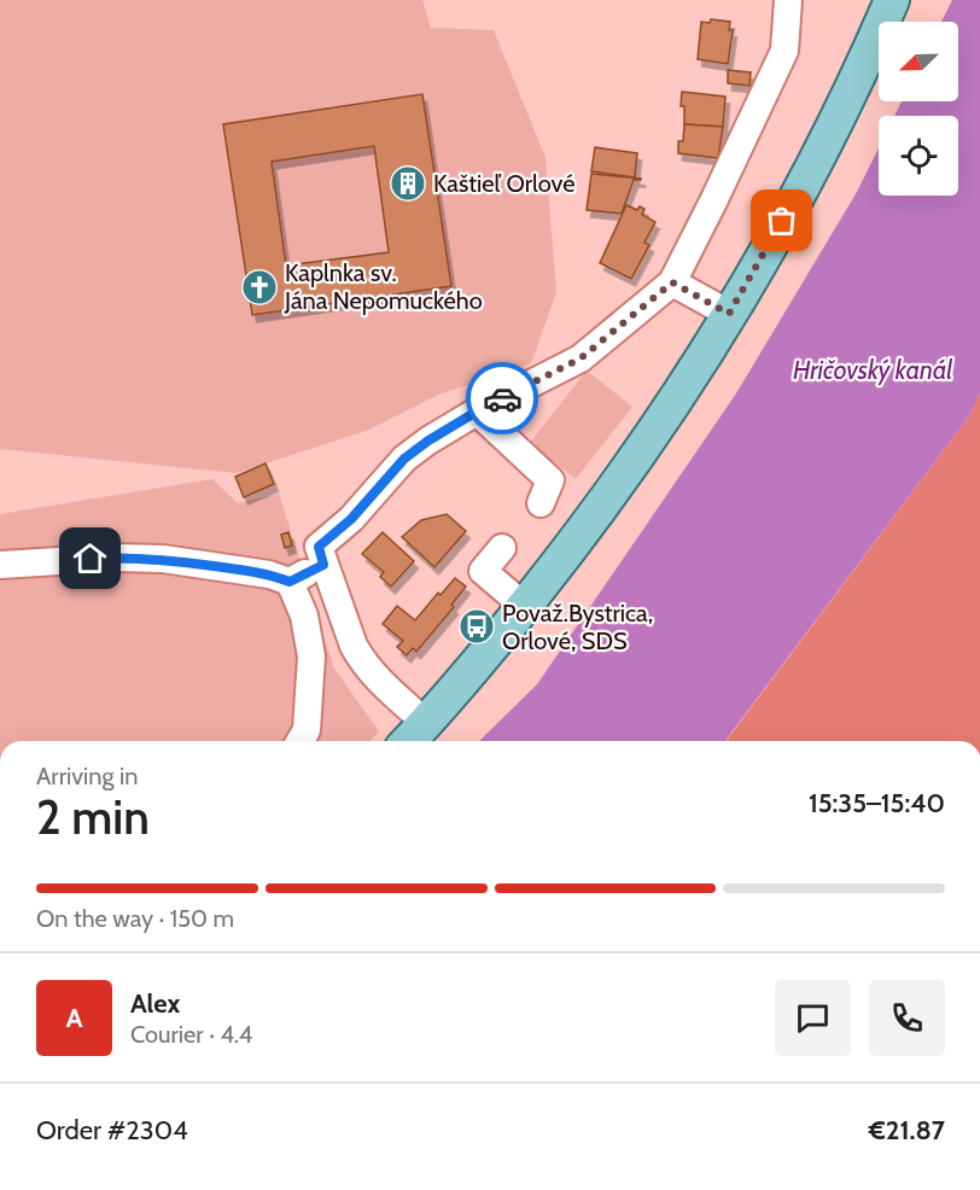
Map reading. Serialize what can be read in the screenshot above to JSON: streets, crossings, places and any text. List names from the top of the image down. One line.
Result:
{"water":["Hričovský kanál"],"places":{"building":["Kaštieľ Orlové"],"church":["Kaplnka sv. Jána Nepomuckého"],"bus stop":["Považ.Bystrica, Orlové, SDS"]},"north":"bottom left","page":{"heading":["2 min","Arriving in","15:35–15:40"],"panel":["Alex","Courier · 4.4","Order #2304","€21.87"],"bar":"On the way · 150 m","round":"A"}}
